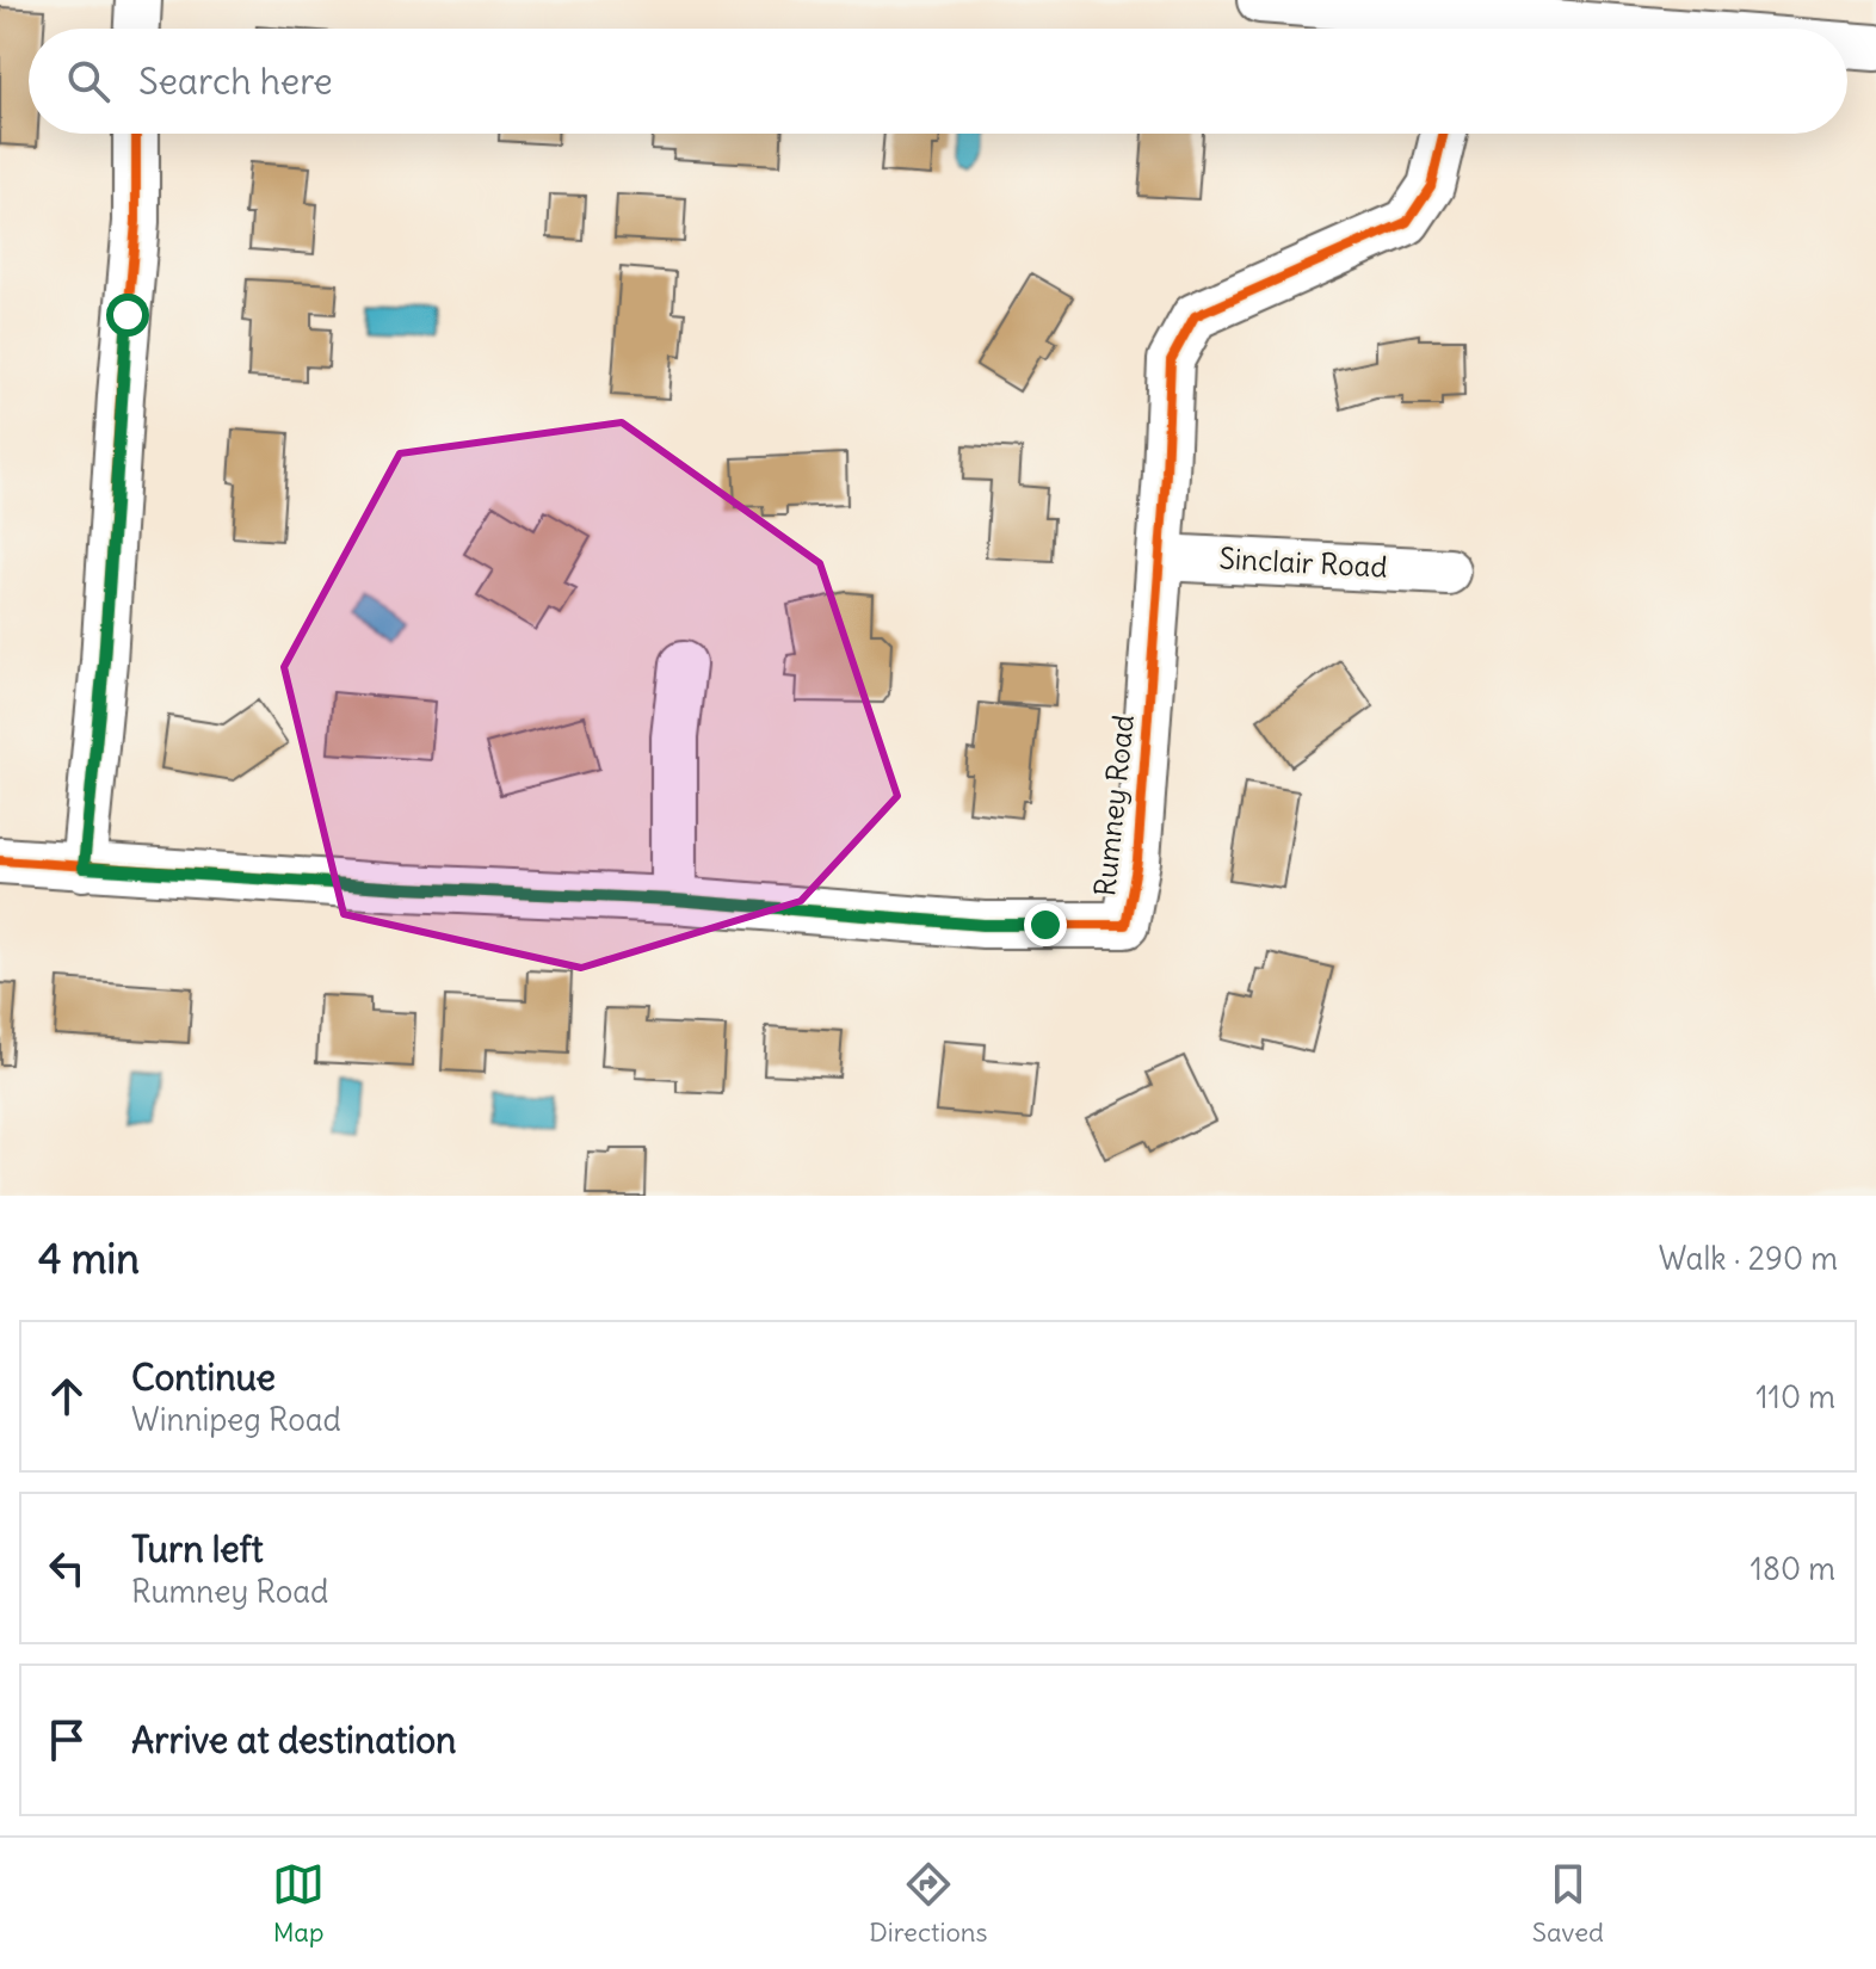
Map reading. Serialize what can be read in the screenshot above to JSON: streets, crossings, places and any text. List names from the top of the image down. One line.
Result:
{"streets":{"street":["Sinclair Road","Rumney Road"]},"crossings":[["Sinclair Road","Rumney Road"]],"page":{"search":"Search here","heading":["4 min","Walk · 290 m"],"list":[["Continue","Winnipeg Road","110 m"],["Turn left","Rumney Road","180 m"],"Arrive at destination"],"nav":["Map","Directions","Saved"]}}
